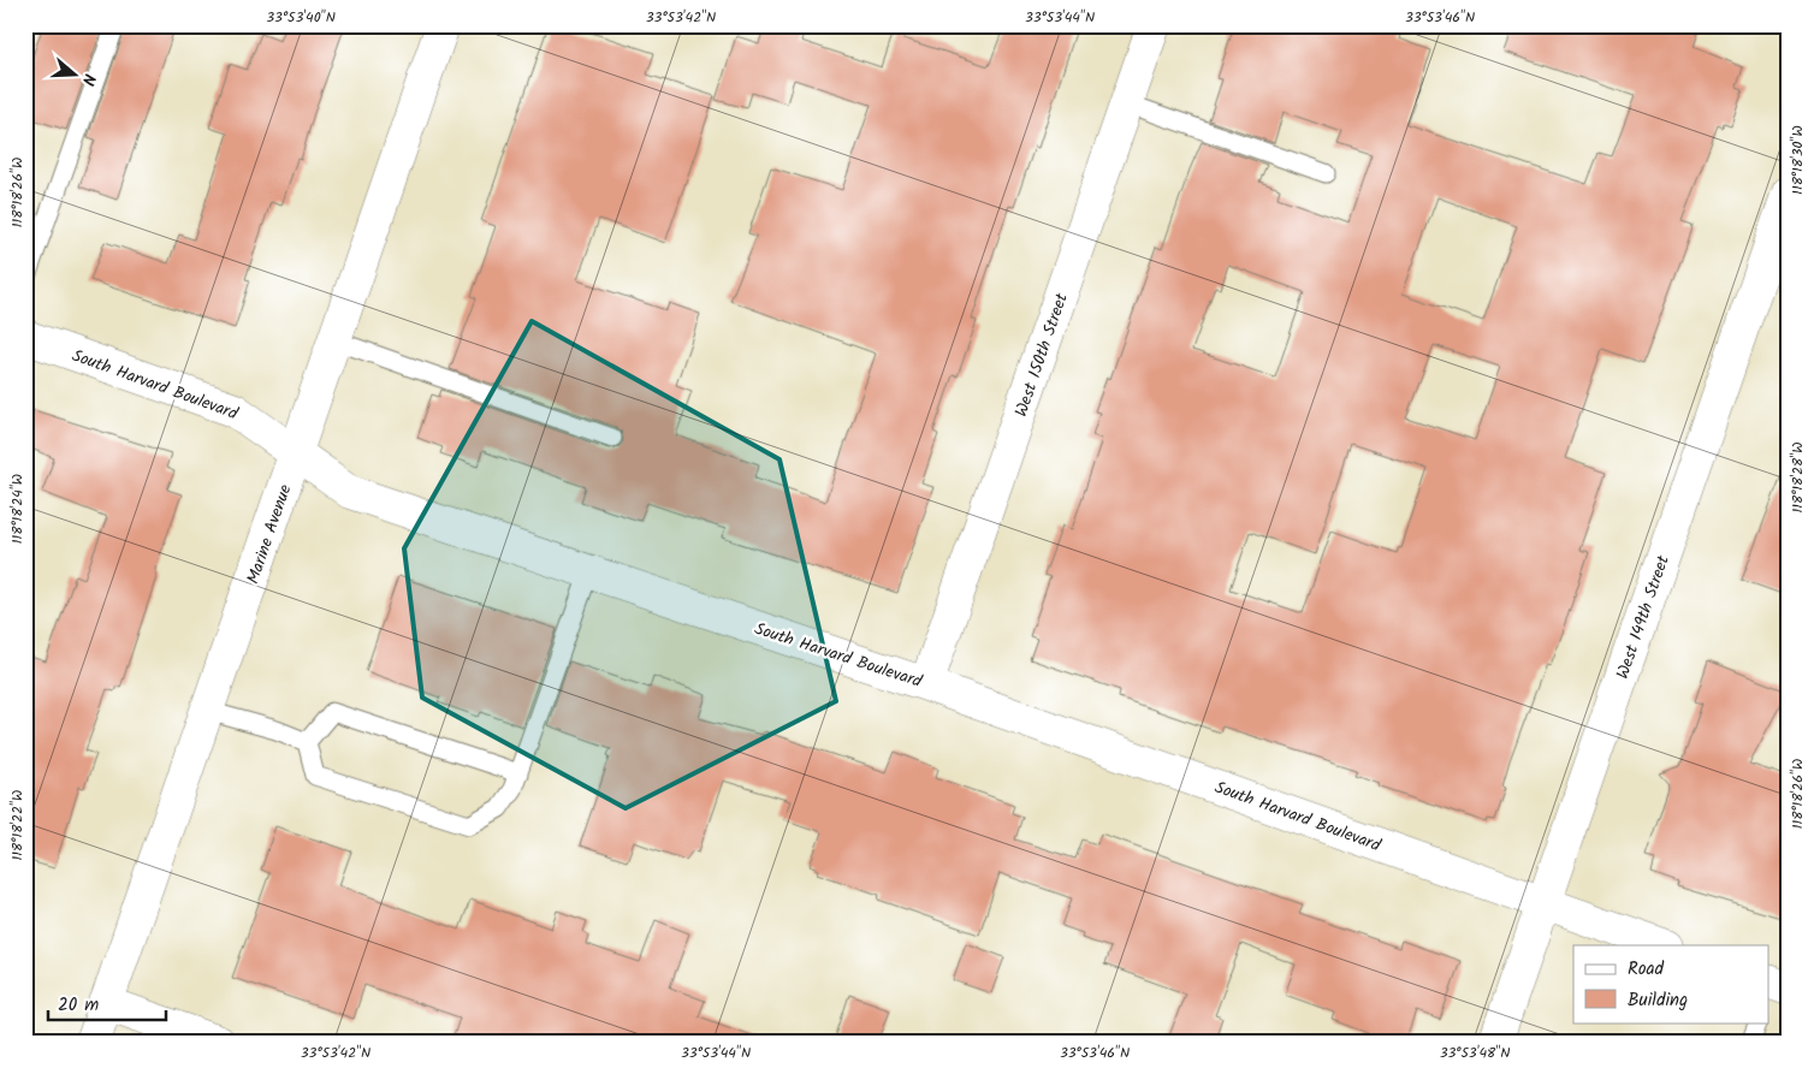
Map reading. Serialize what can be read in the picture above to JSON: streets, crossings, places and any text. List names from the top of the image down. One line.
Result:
{"streets":{"street":["West 150th Street","South Harvard Boulevard","Marine Avenue","West 149th Street"]},"crossings":[["West 150th Street","South Harvard Boulevard"],["South Harvard Boulevard","Marine Avenue"],["South Harvard Boulevard","West 149th Street"]],"legend":["Road","Building"],"scale_bar":"20 m","north":"right","coordinates":["33°53'40\"N","33°53'42\"N","33°53'44\"N","33°53'46\"N","118°18'30\"W","118°18'26\"W","118°18'28\"W","118°18'24\"W","118°18'22\"W","33°53'48\"N"]}
